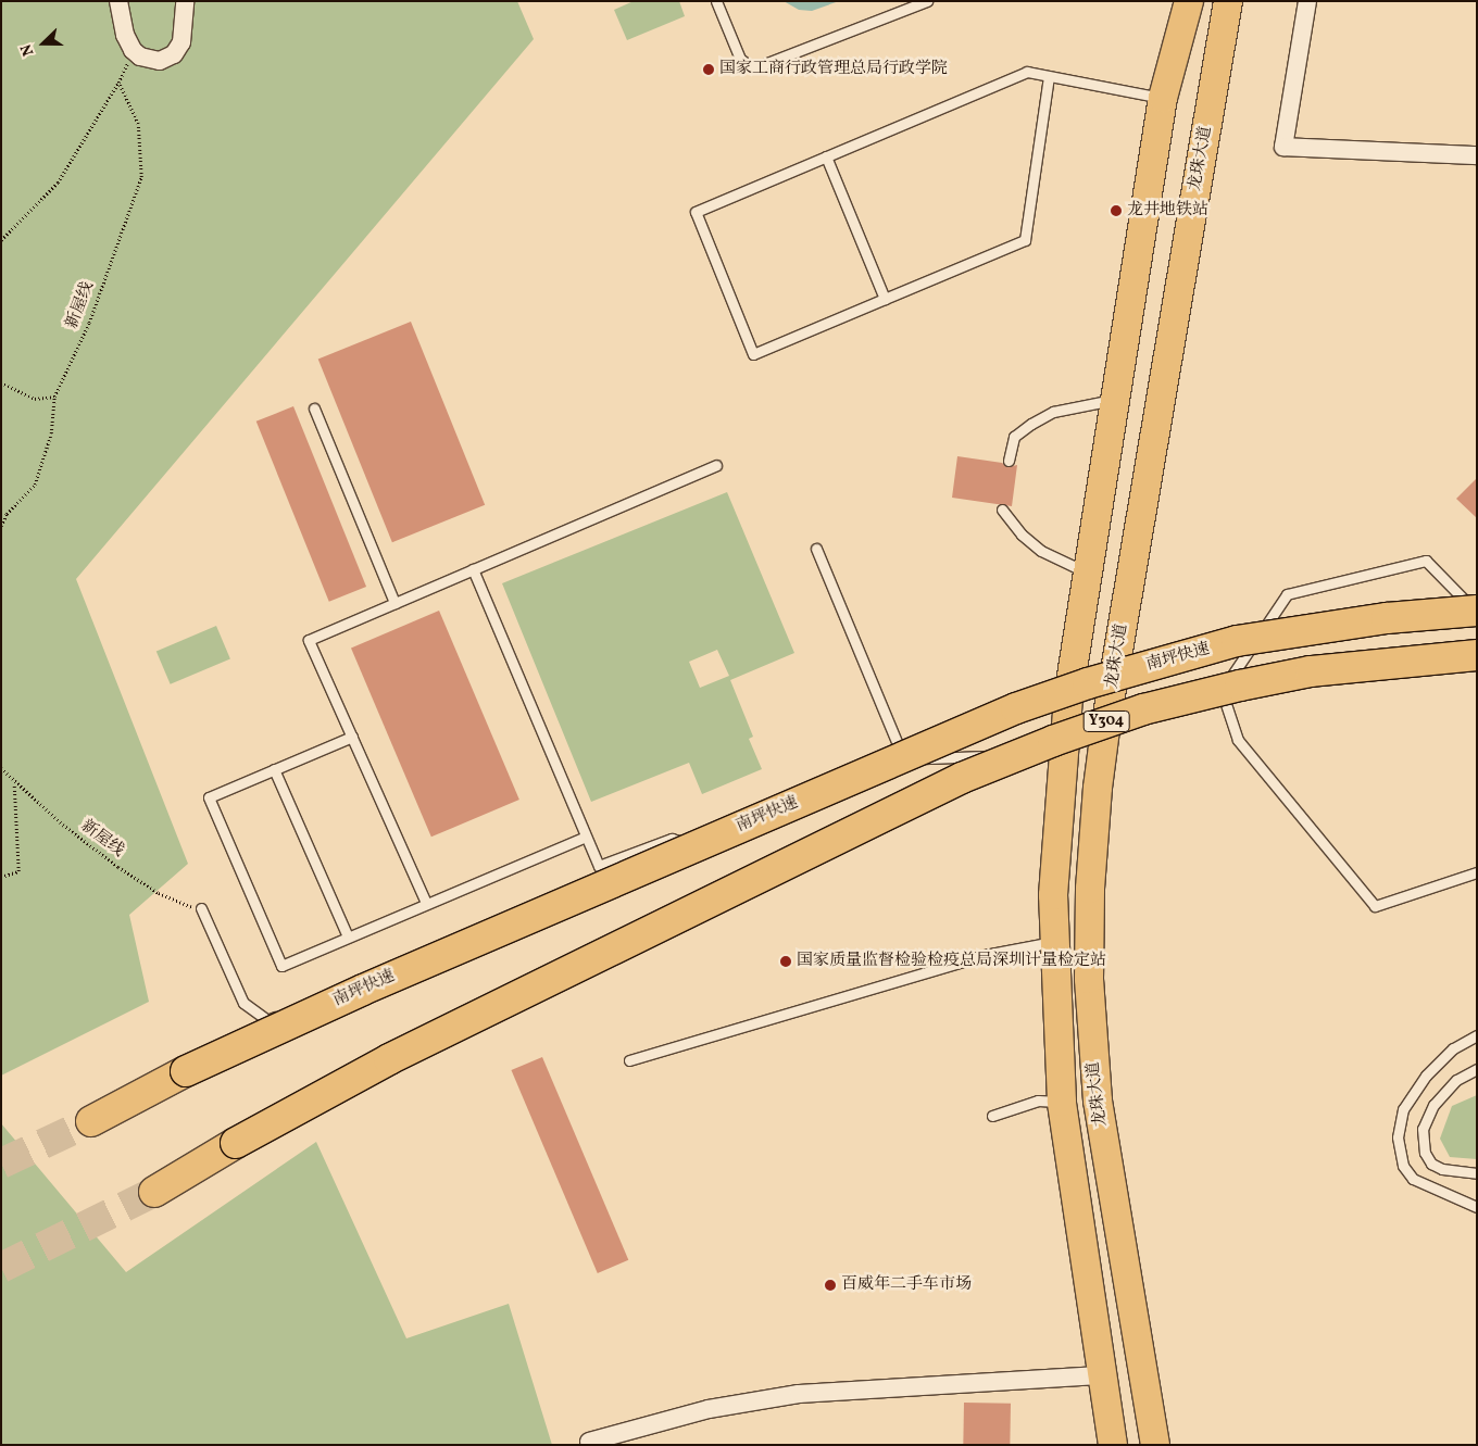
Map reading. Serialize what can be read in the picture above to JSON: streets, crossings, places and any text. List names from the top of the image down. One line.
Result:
{"streets":{"highway":["南坪快速"],"main road":["龙珠大道","Y304"],"path":["新屋线"]},"places":["国家工商行政管理总局行政学院","龙井地铁站","国家质量监督检验检疫总局深圳计量检定站","百威年二手车市场"],"north":"left"}
